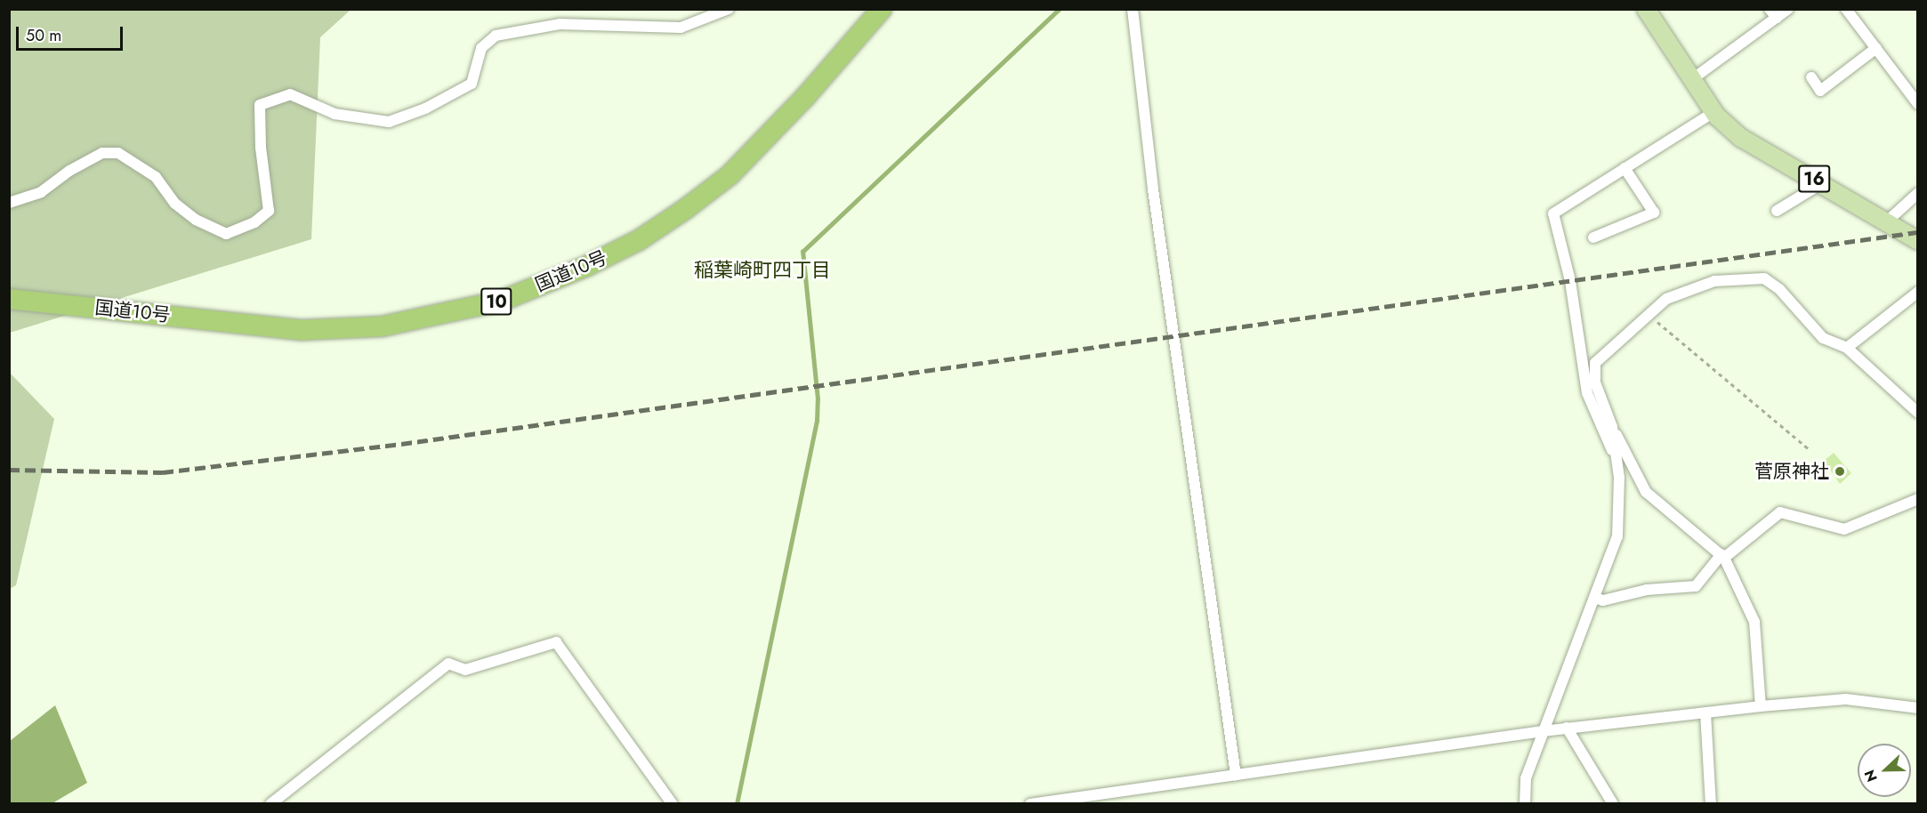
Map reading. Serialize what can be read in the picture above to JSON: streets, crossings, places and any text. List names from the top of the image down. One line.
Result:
{"streets":{"highway":["国道10号","10"],"main road":["16"]},"districts":["稲葉崎町四丁目"],"places":["菅原神社"],"scale_bar":"50 m","north":"left"}
